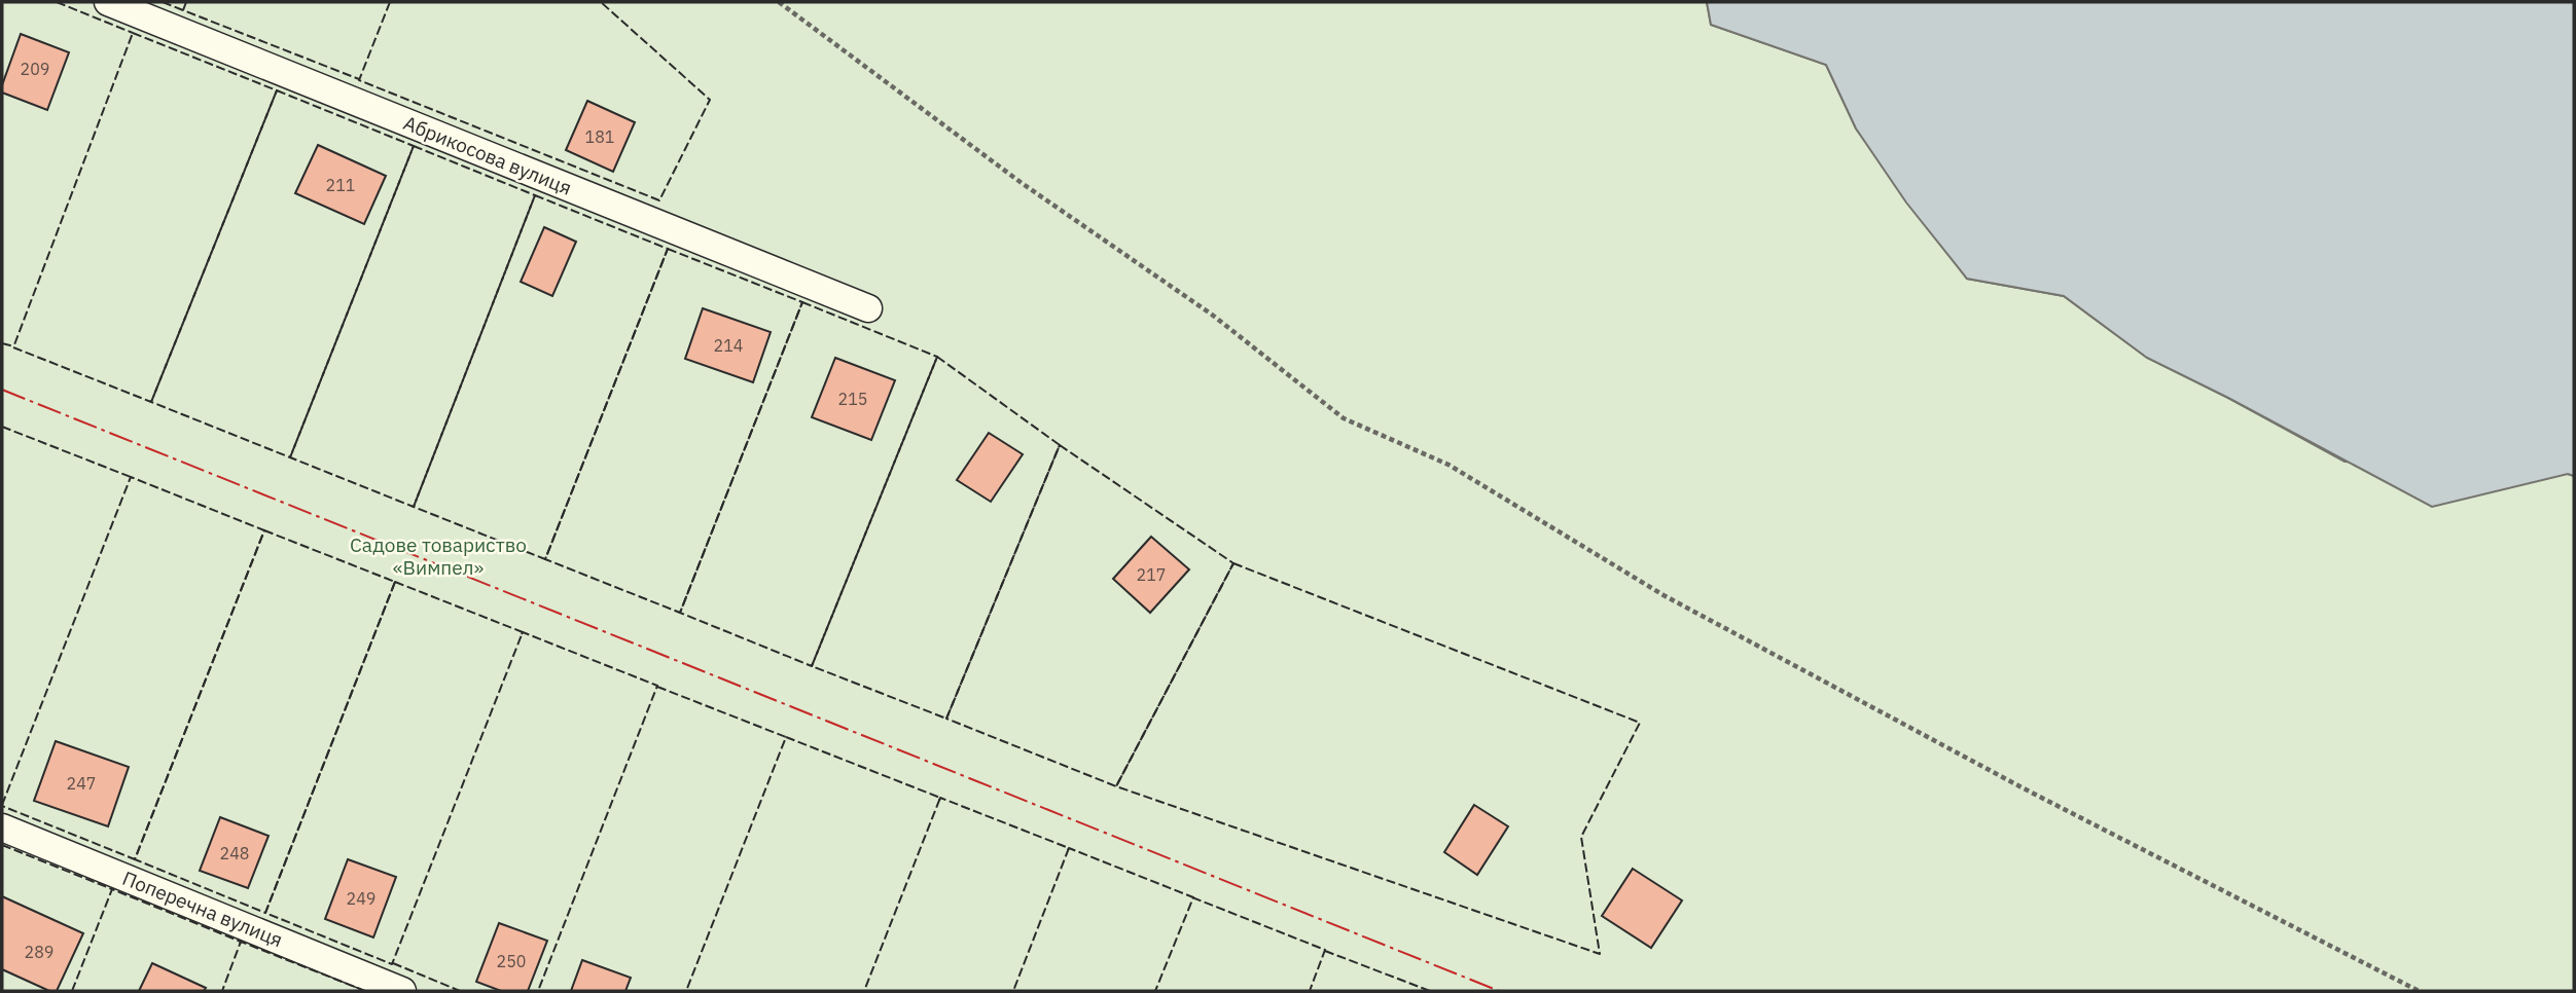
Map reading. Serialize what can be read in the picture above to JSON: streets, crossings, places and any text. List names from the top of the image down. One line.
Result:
{"streets":{"lane":["Абрикосова вулиця","Поперечна вулиця"]},"parks":["Садове товариство «Вимпел»"],"house_numbers":["209","181","211","214","215","217","247","248","249","289","250"]}
